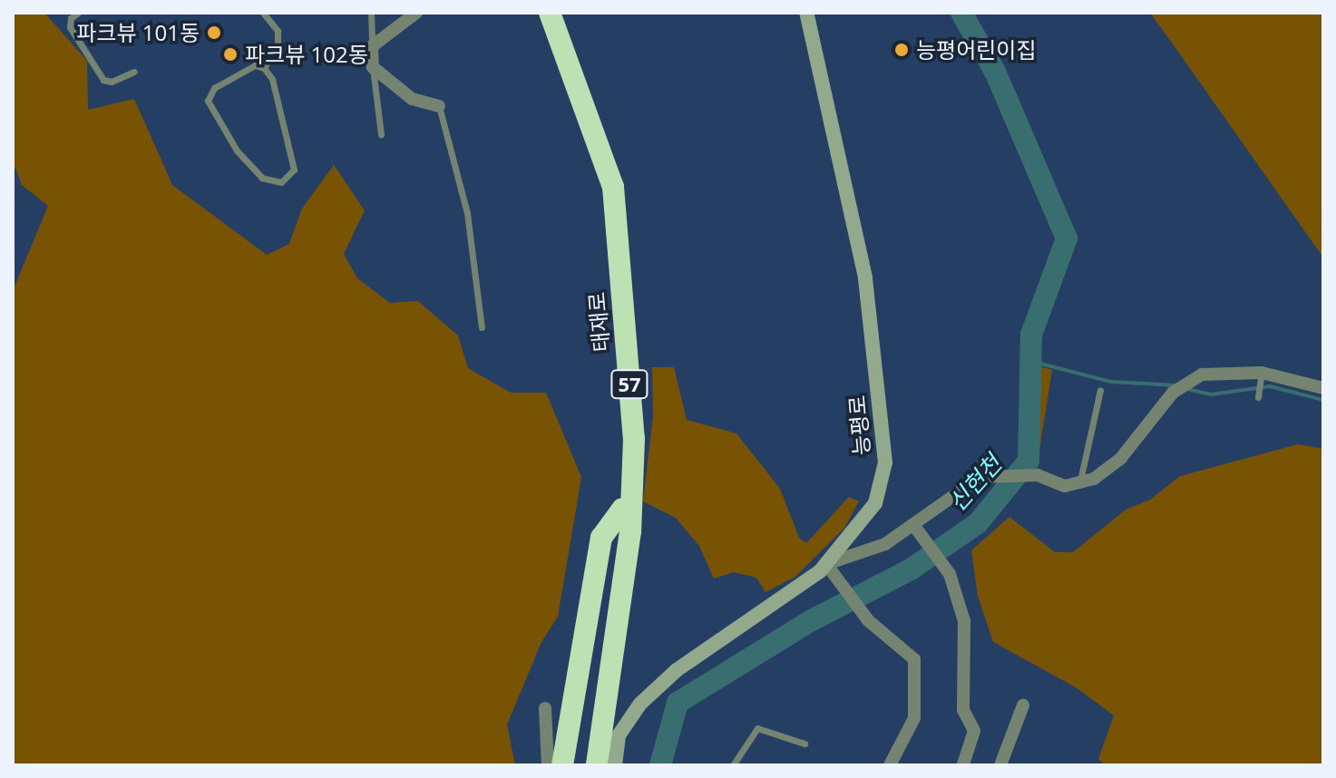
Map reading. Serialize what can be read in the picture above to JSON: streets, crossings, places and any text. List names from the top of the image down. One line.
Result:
{"streets":{"highway":["태재로","57"],"main road":["능평로"]},"water":["신현천"],"places":["파크뷰 101동","능평어린이집","파크뷰 102동"]}
